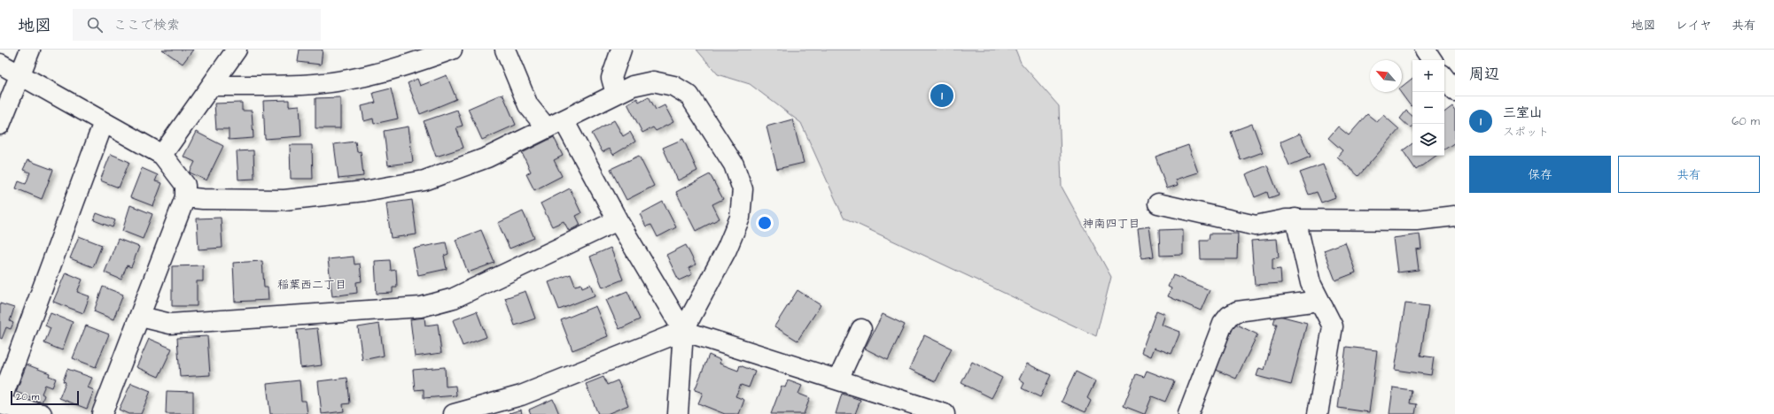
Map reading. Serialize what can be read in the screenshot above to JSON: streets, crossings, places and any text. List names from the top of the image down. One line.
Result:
{"districts":["神南四丁目","稲葉西二丁目"],"scale_bar":"20 m","north":"top left","page":{"header":"地図","search":"ここで検索","nav":["地図","レイヤ","共有"],"heading":"周辺","map_buttons":["+","−"],"pins":"1","list":[{"mark":"1","name":"三室山","note":"スポット","value":"60 m"}],"buttons":["保存","共有"],"scale":"20 m"}}
